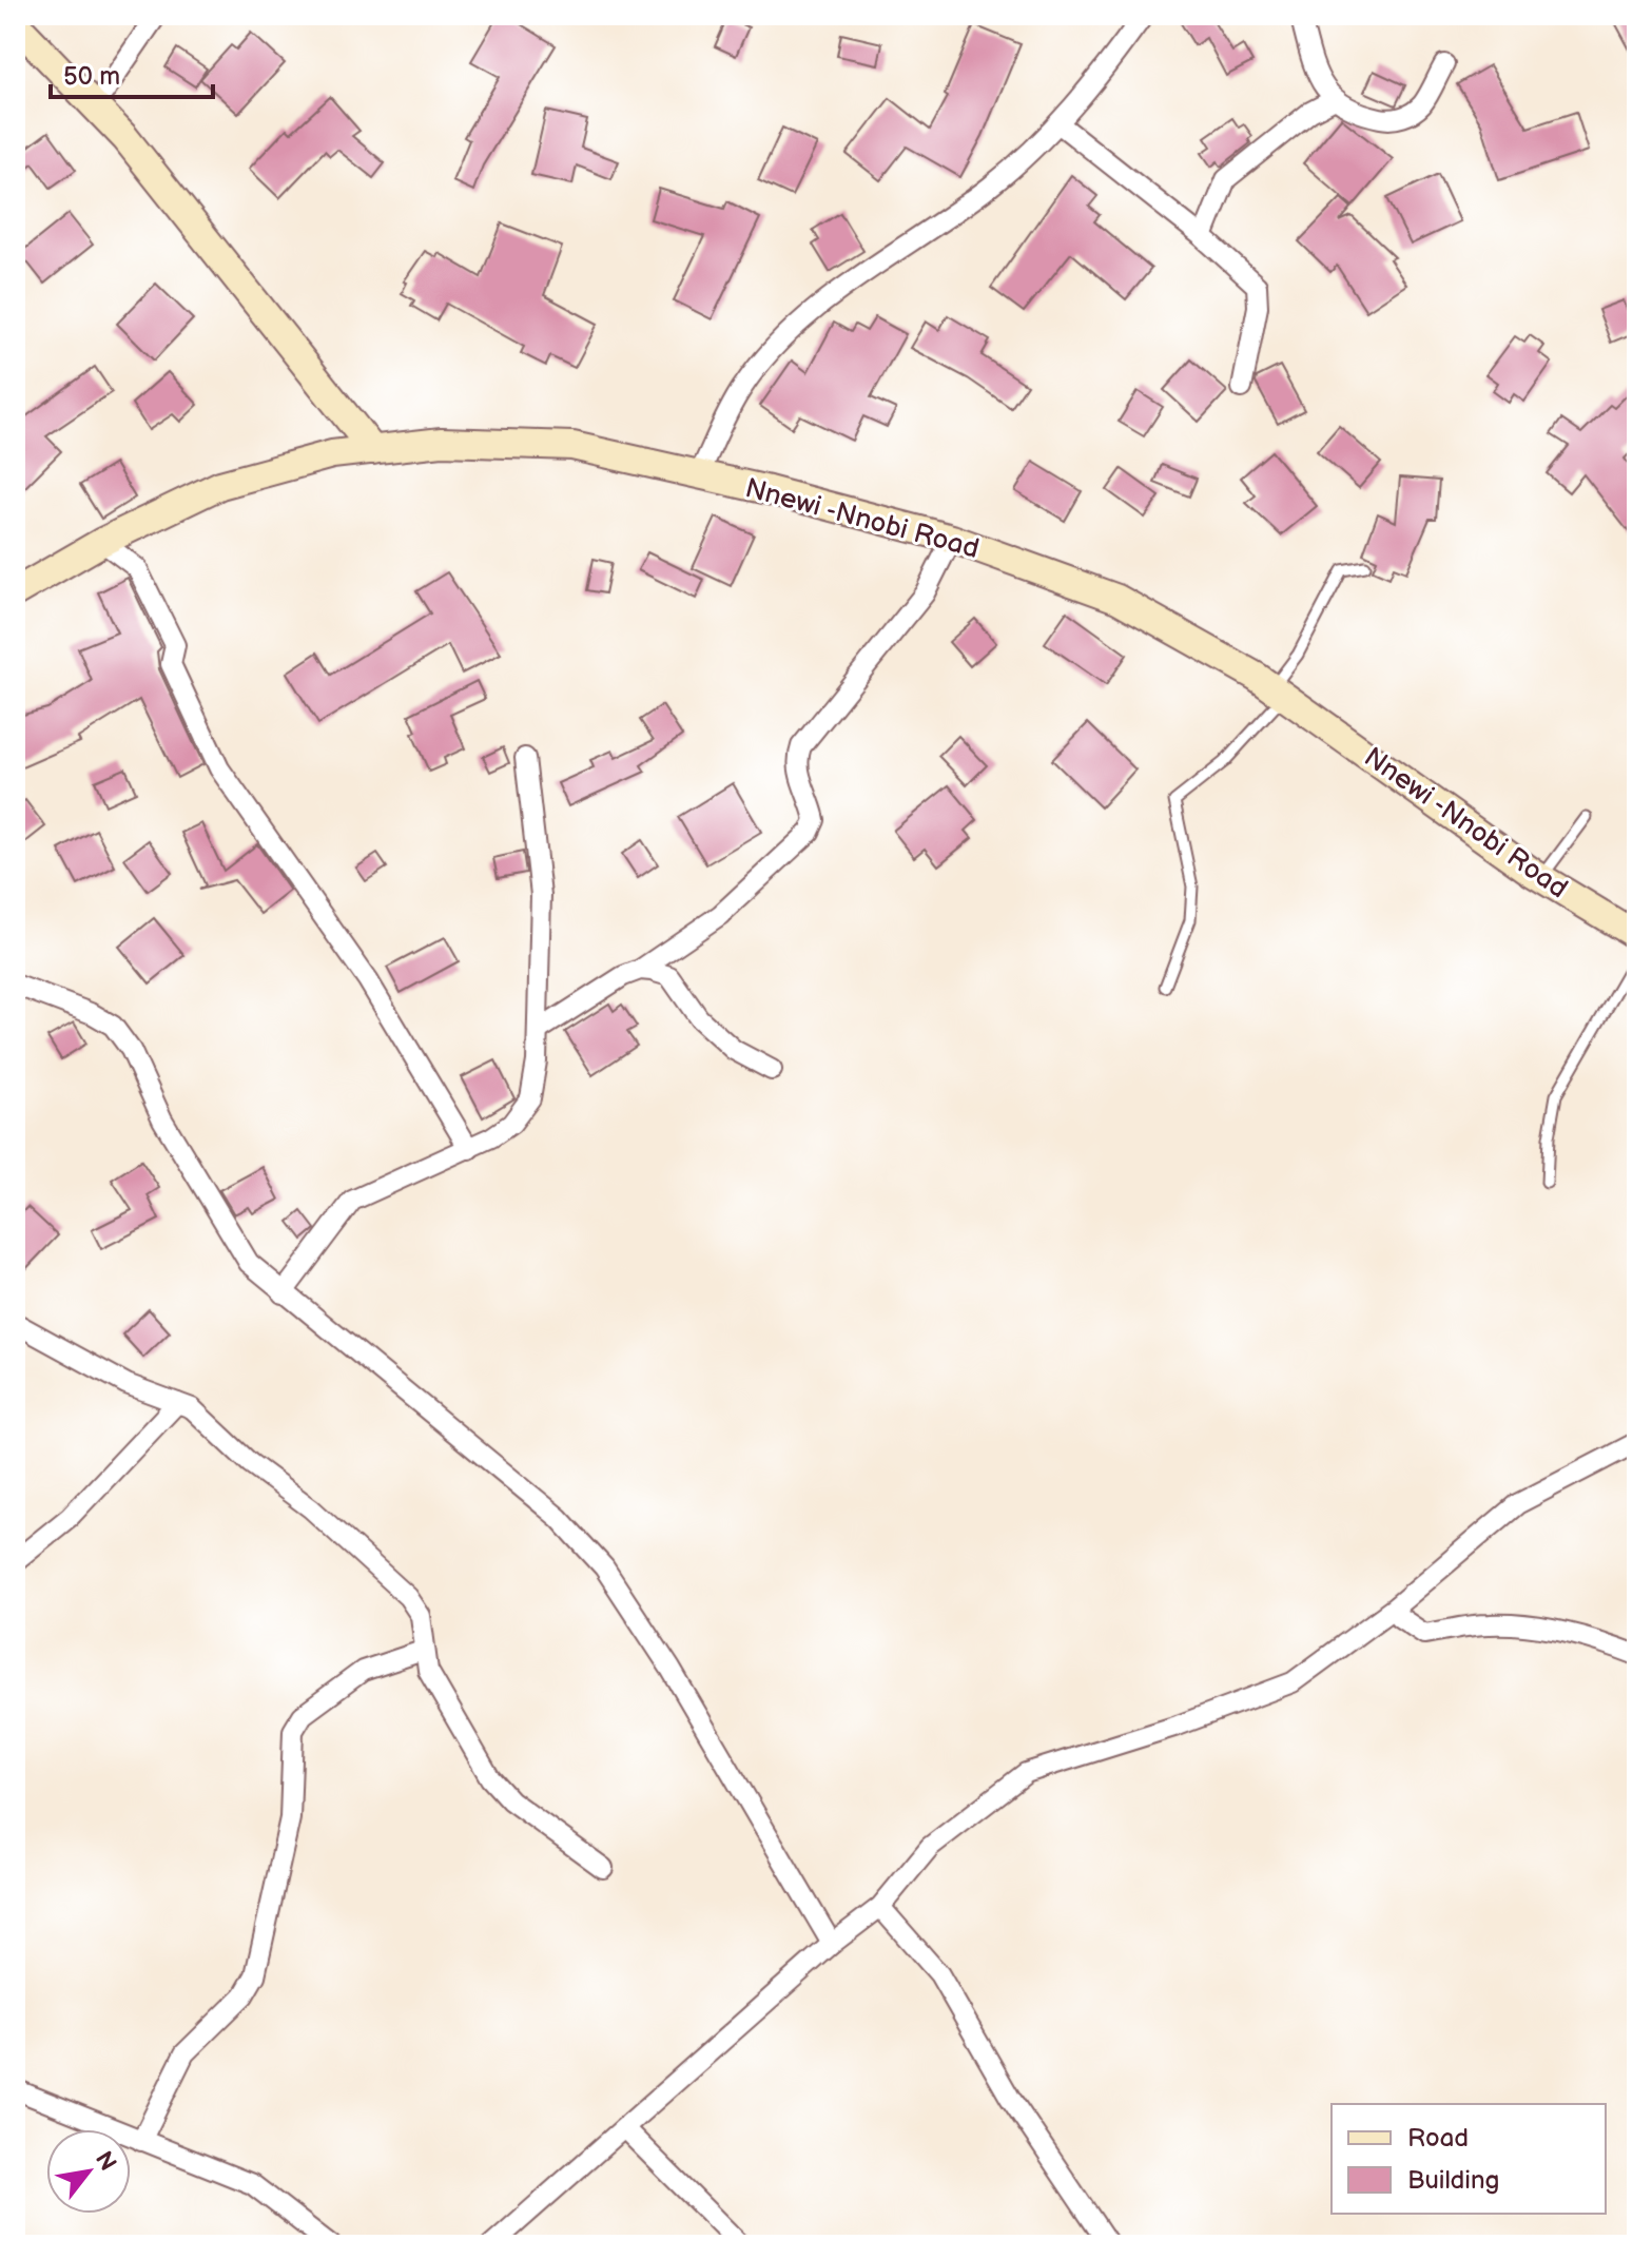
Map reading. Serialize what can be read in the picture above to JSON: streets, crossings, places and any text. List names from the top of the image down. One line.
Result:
{"streets":{"main road":["Nnewi -Nnobi Road"]},"legend":["Road","Building"],"scale_bar":"50 m","north":"top right"}
